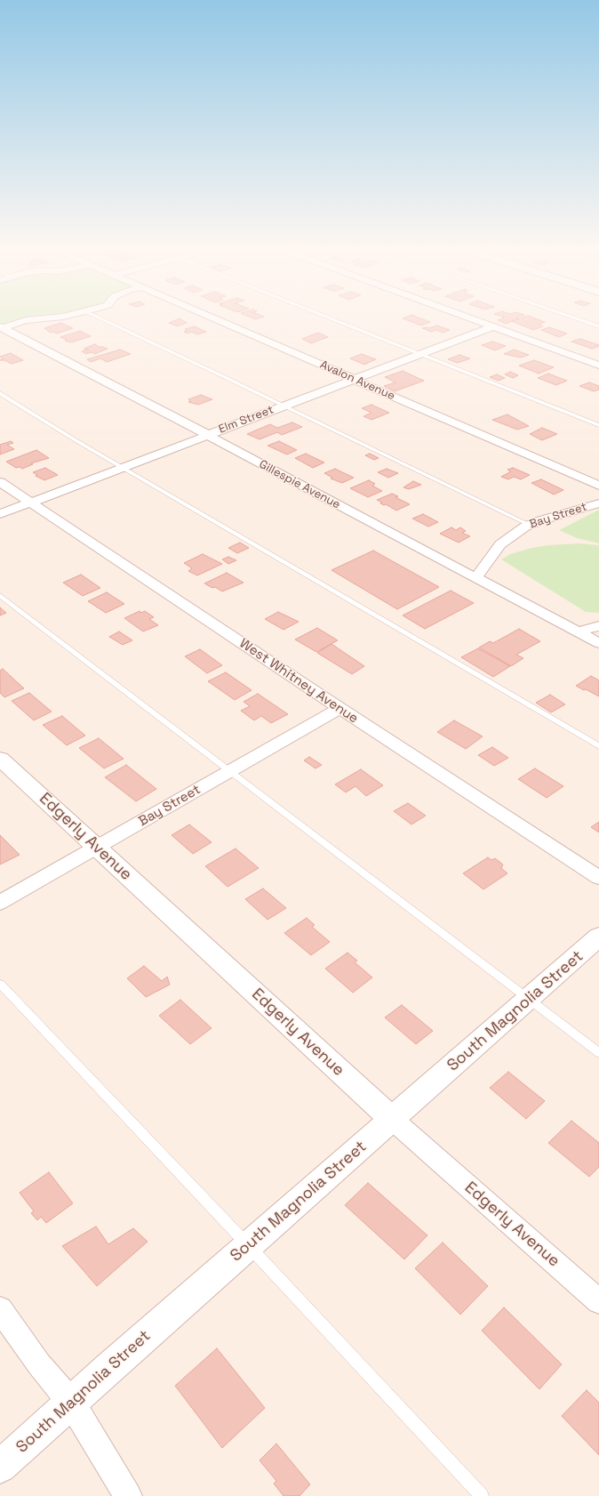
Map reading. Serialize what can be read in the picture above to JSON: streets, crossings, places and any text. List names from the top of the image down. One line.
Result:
{"streets":{"street":["Avalon Avenue","Elm Street","Gillespie Avenue","Bay Street","West Whitney Avenue","Edgerly Avenue","South Magnolia Street"]},"crossings":[["Avalon Avenue","Elm Street"],["Elm Street","Gillespie Avenue"],["Elm Street","West Whitney Avenue"],["Gillespie Avenue","Bay Street"],["Bay Street","West Whitney Avenue"],["Bay Street","Edgerly Avenue"],["Edgerly Avenue","South Magnolia Street"]]}
